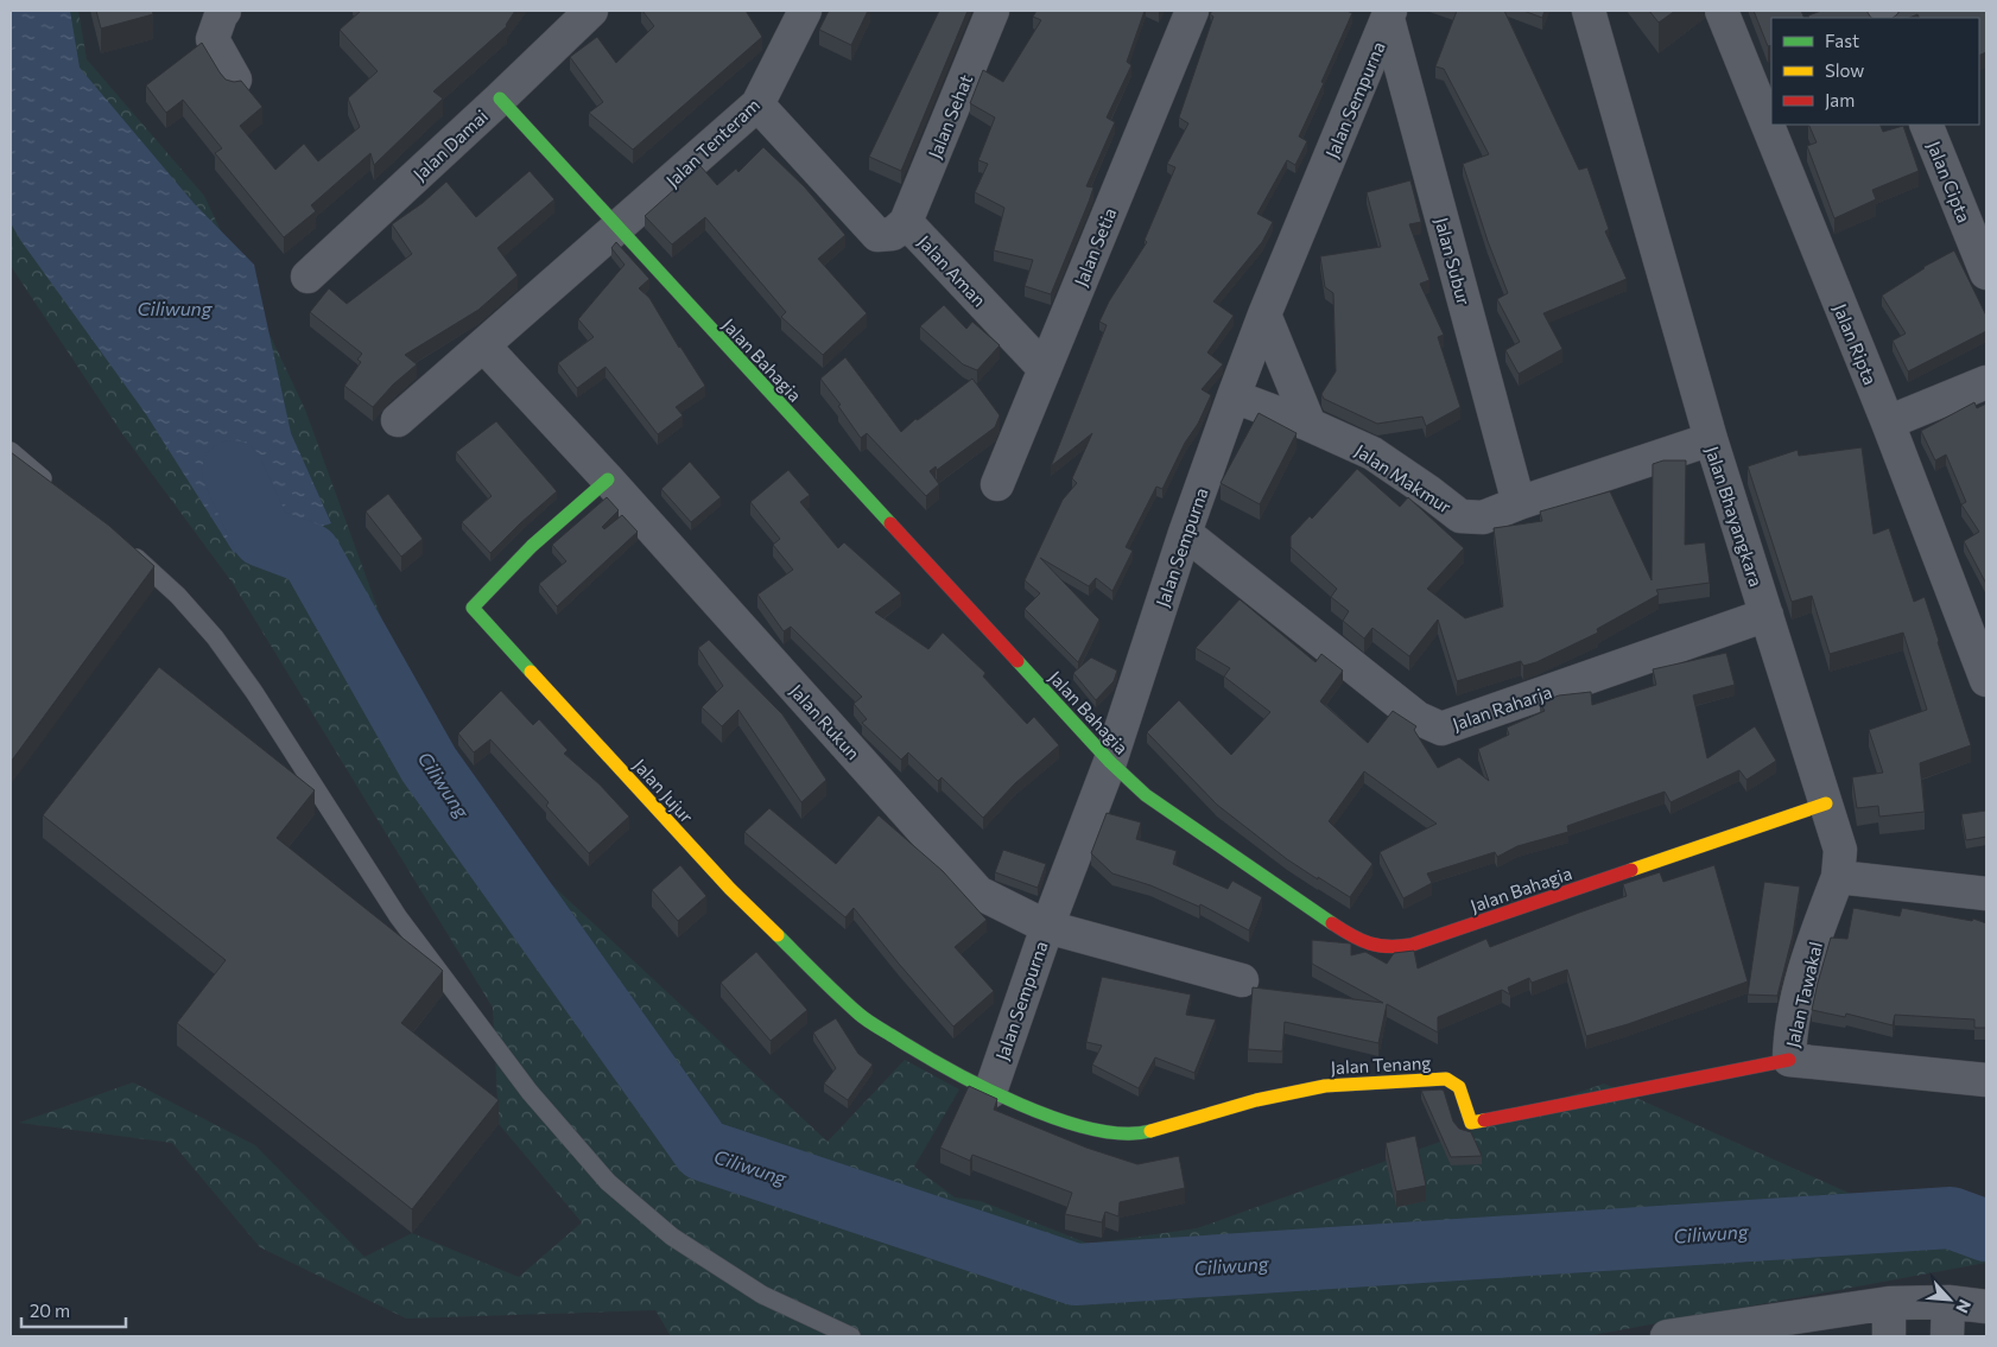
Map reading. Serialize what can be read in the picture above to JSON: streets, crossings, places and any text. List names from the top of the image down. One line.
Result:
{"streets":{"street":["Jalan Sempurna","Jalan Sehat","Jalan Tenteram","Jalan Damai","Jalan Cipta","Jalan Setia","Jalan Subur","Jalan Aman","Jalan Ripta","Jalan Bahagia","Jalan Makmur","Jalan Bhayangkara","Jalan Raharja","Jalan Rukun","Jalan Jujur","Jalan Tawakal","Jalan Tenang"]},"crossings":[["Jalan Sempurna","Jalan Subur"],["Jalan Sempurna","Jalan Bahagia"],["Jalan Sempurna","Jalan Makmur"],["Jalan Sempurna","Jalan Raharja"],["Jalan Sempurna","Jalan Rukun"],["Jalan Sempurna","Jalan Jujur"],["Jalan Sempurna","Jalan Tenang"],["Jalan Sehat","Jalan Aman"],["Jalan Tenteram","Jalan Aman"],["Jalan Tenteram","Jalan Bahagia"],["Jalan Tenteram","Jalan Rukun"],["Jalan Damai","Jalan Bahagia"],["Jalan Setia","Jalan Aman"],["Jalan Subur","Jalan Makmur"],["Jalan Bahagia","Jalan Bhayangkara"],["Jalan Makmur","Jalan Bhayangkara"],["Jalan Bhayangkara","Jalan Raharja"],["Jalan Bhayangkara","Jalan Tawakal"],["Jalan Rukun","Jalan Jujur"],["Jalan Jujur","Jalan Tenang"],["Jalan Tawakal","Jalan Tenang"]],"water":["Ciliwung"],"legend":["Fast","Slow","Jam"],"scale_bar":"20 m","north":"bottom right"}
